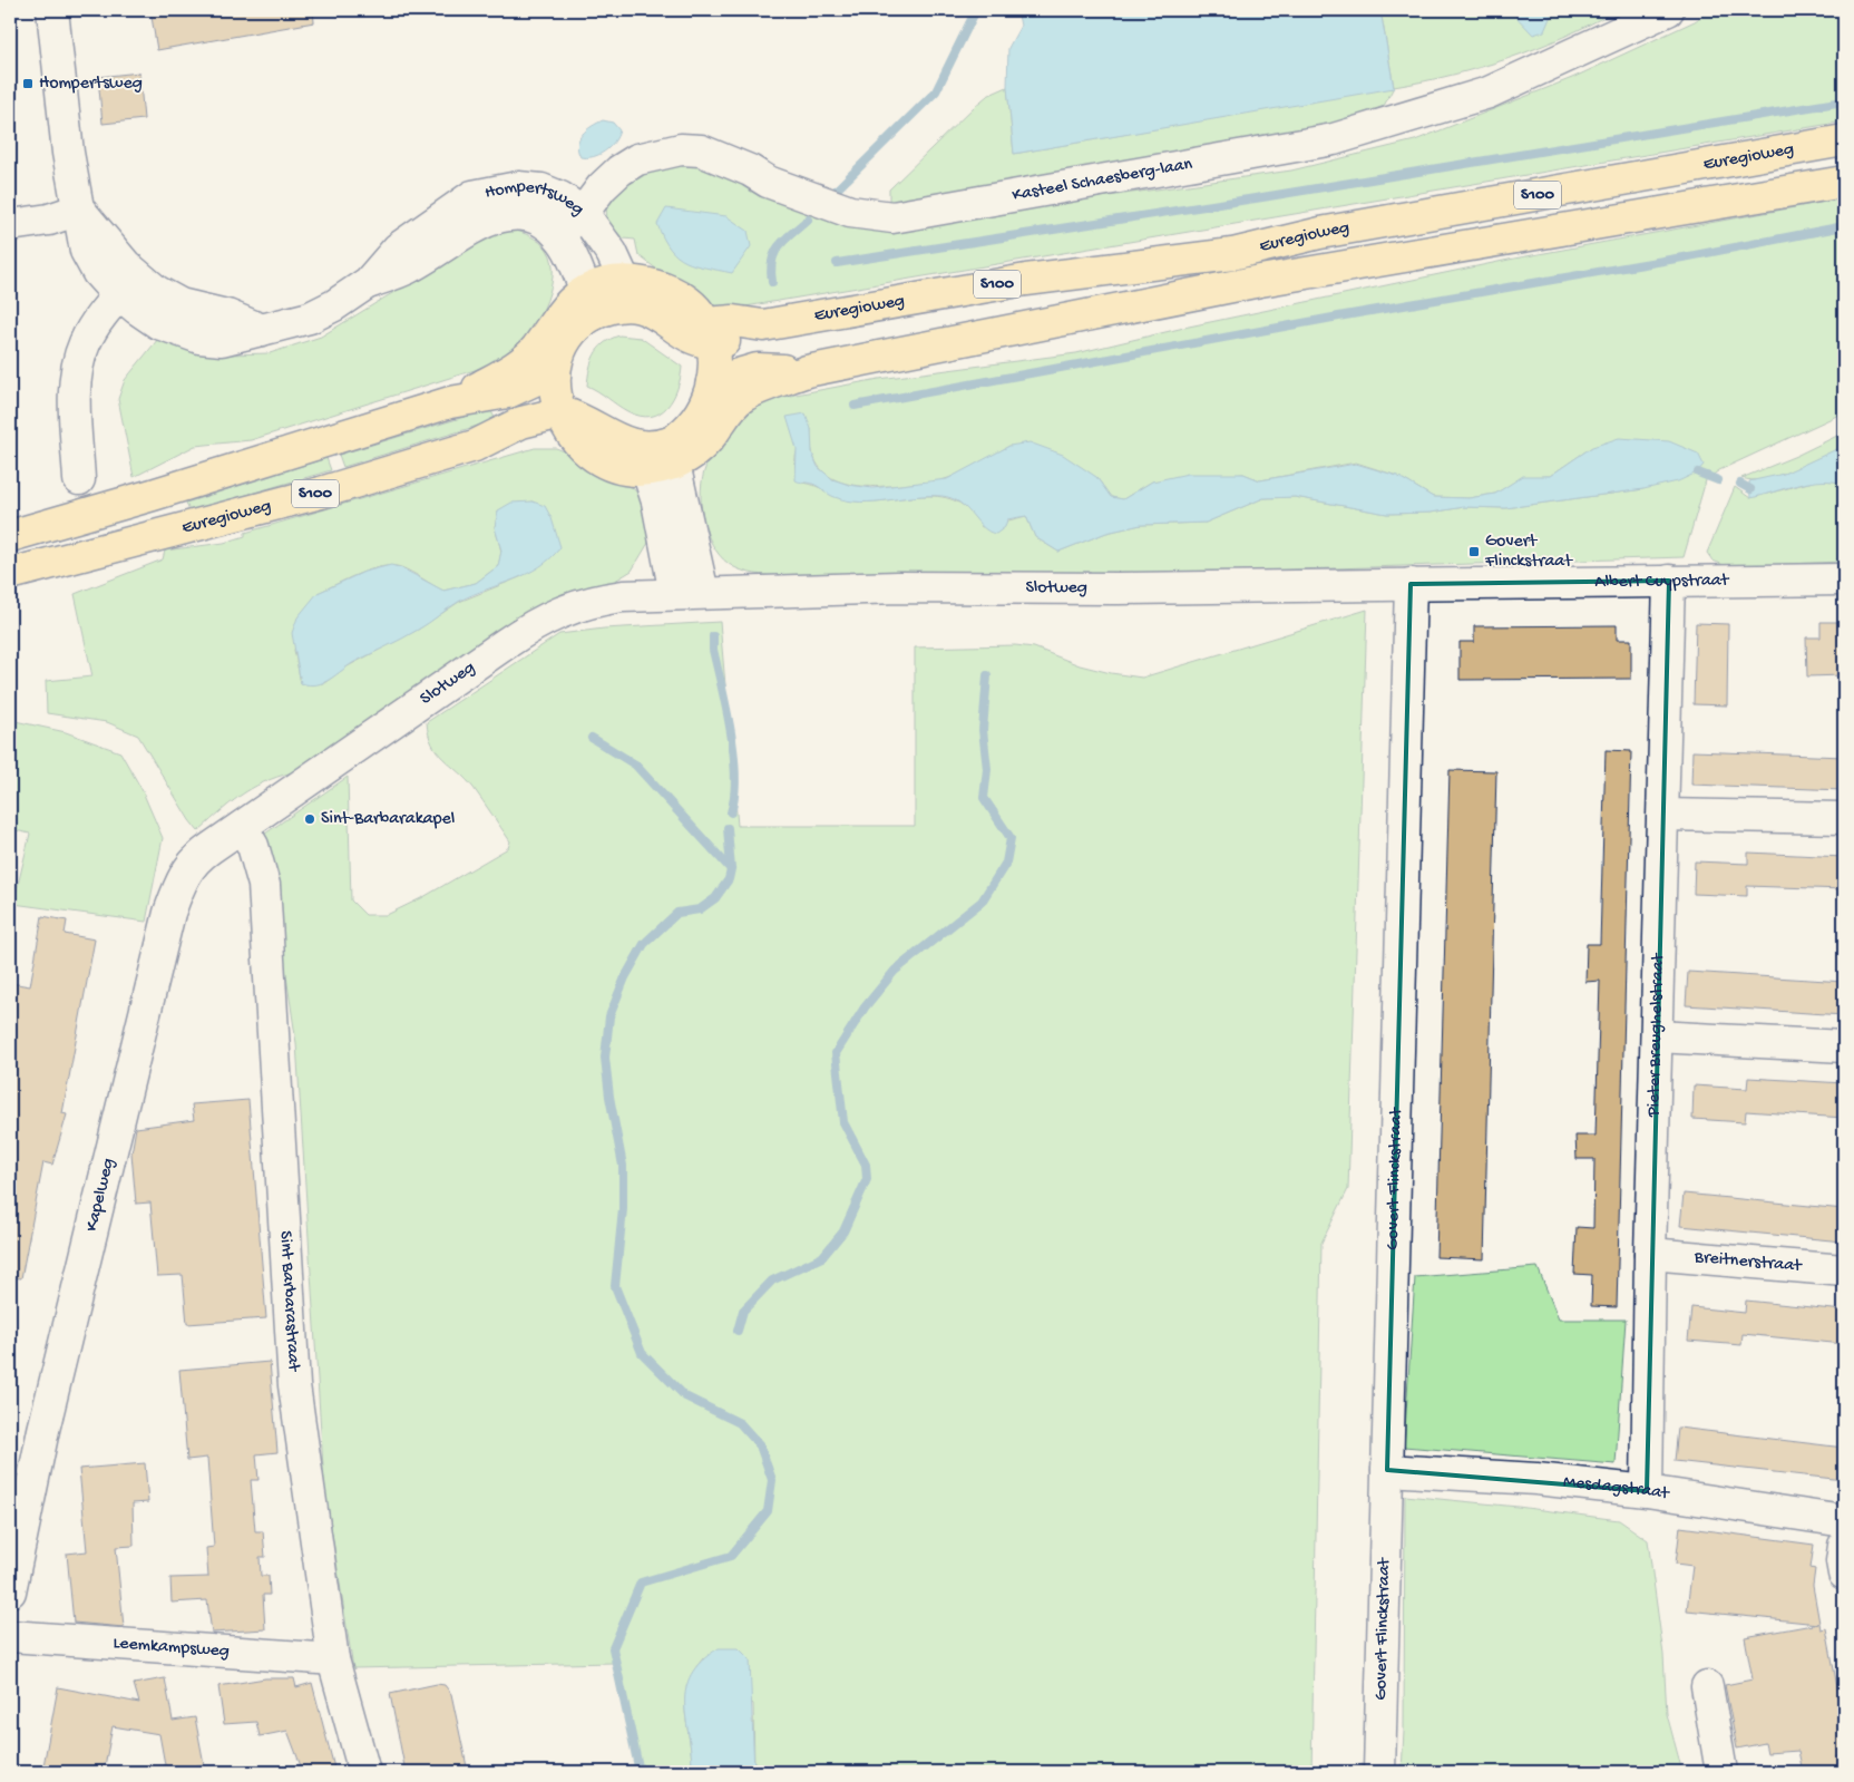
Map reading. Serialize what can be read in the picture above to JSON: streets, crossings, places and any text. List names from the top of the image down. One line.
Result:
{"streets":{"main road":["Euregioweg","S100"],"street":["Kasteel Schaesberg-laan","Hompertsweg","Albert Cuypstraat","Slotweg","Pieter Breughelstraat","Govert Flinckstraat","Kapelweg","Breitnerstraat","Sint Barbarastraat","Mesdagstraat","Leemkampsweg"]},"crossings":[["Euregioweg","S100"],["Euregioweg","Hompertsweg"],["Kasteel Schaesberg-laan","Hompertsweg"],["S100","Hompertsweg"],["Albert Cuypstraat","Slotweg"],["Albert Cuypstraat","Pieter Breughelstraat"],["Albert Cuypstraat","Govert Flinckstraat"],["Slotweg","Govert Flinckstraat"],["Slotweg","Kapelweg"],["Slotweg","Sint Barbarastraat"],["Pieter Breughelstraat","Breitnerstraat"],["Pieter Breughelstraat","Mesdagstraat"],["Govert Flinckstraat","Mesdagstraat"],["Kapelweg","Sint Barbarastraat"],["Sint Barbarastraat","Leemkampsweg"]],"places":{"transit":["Hompertsweg","Govert Flinckstraat"],"other":["Sint-Barbarakapel"]}}
